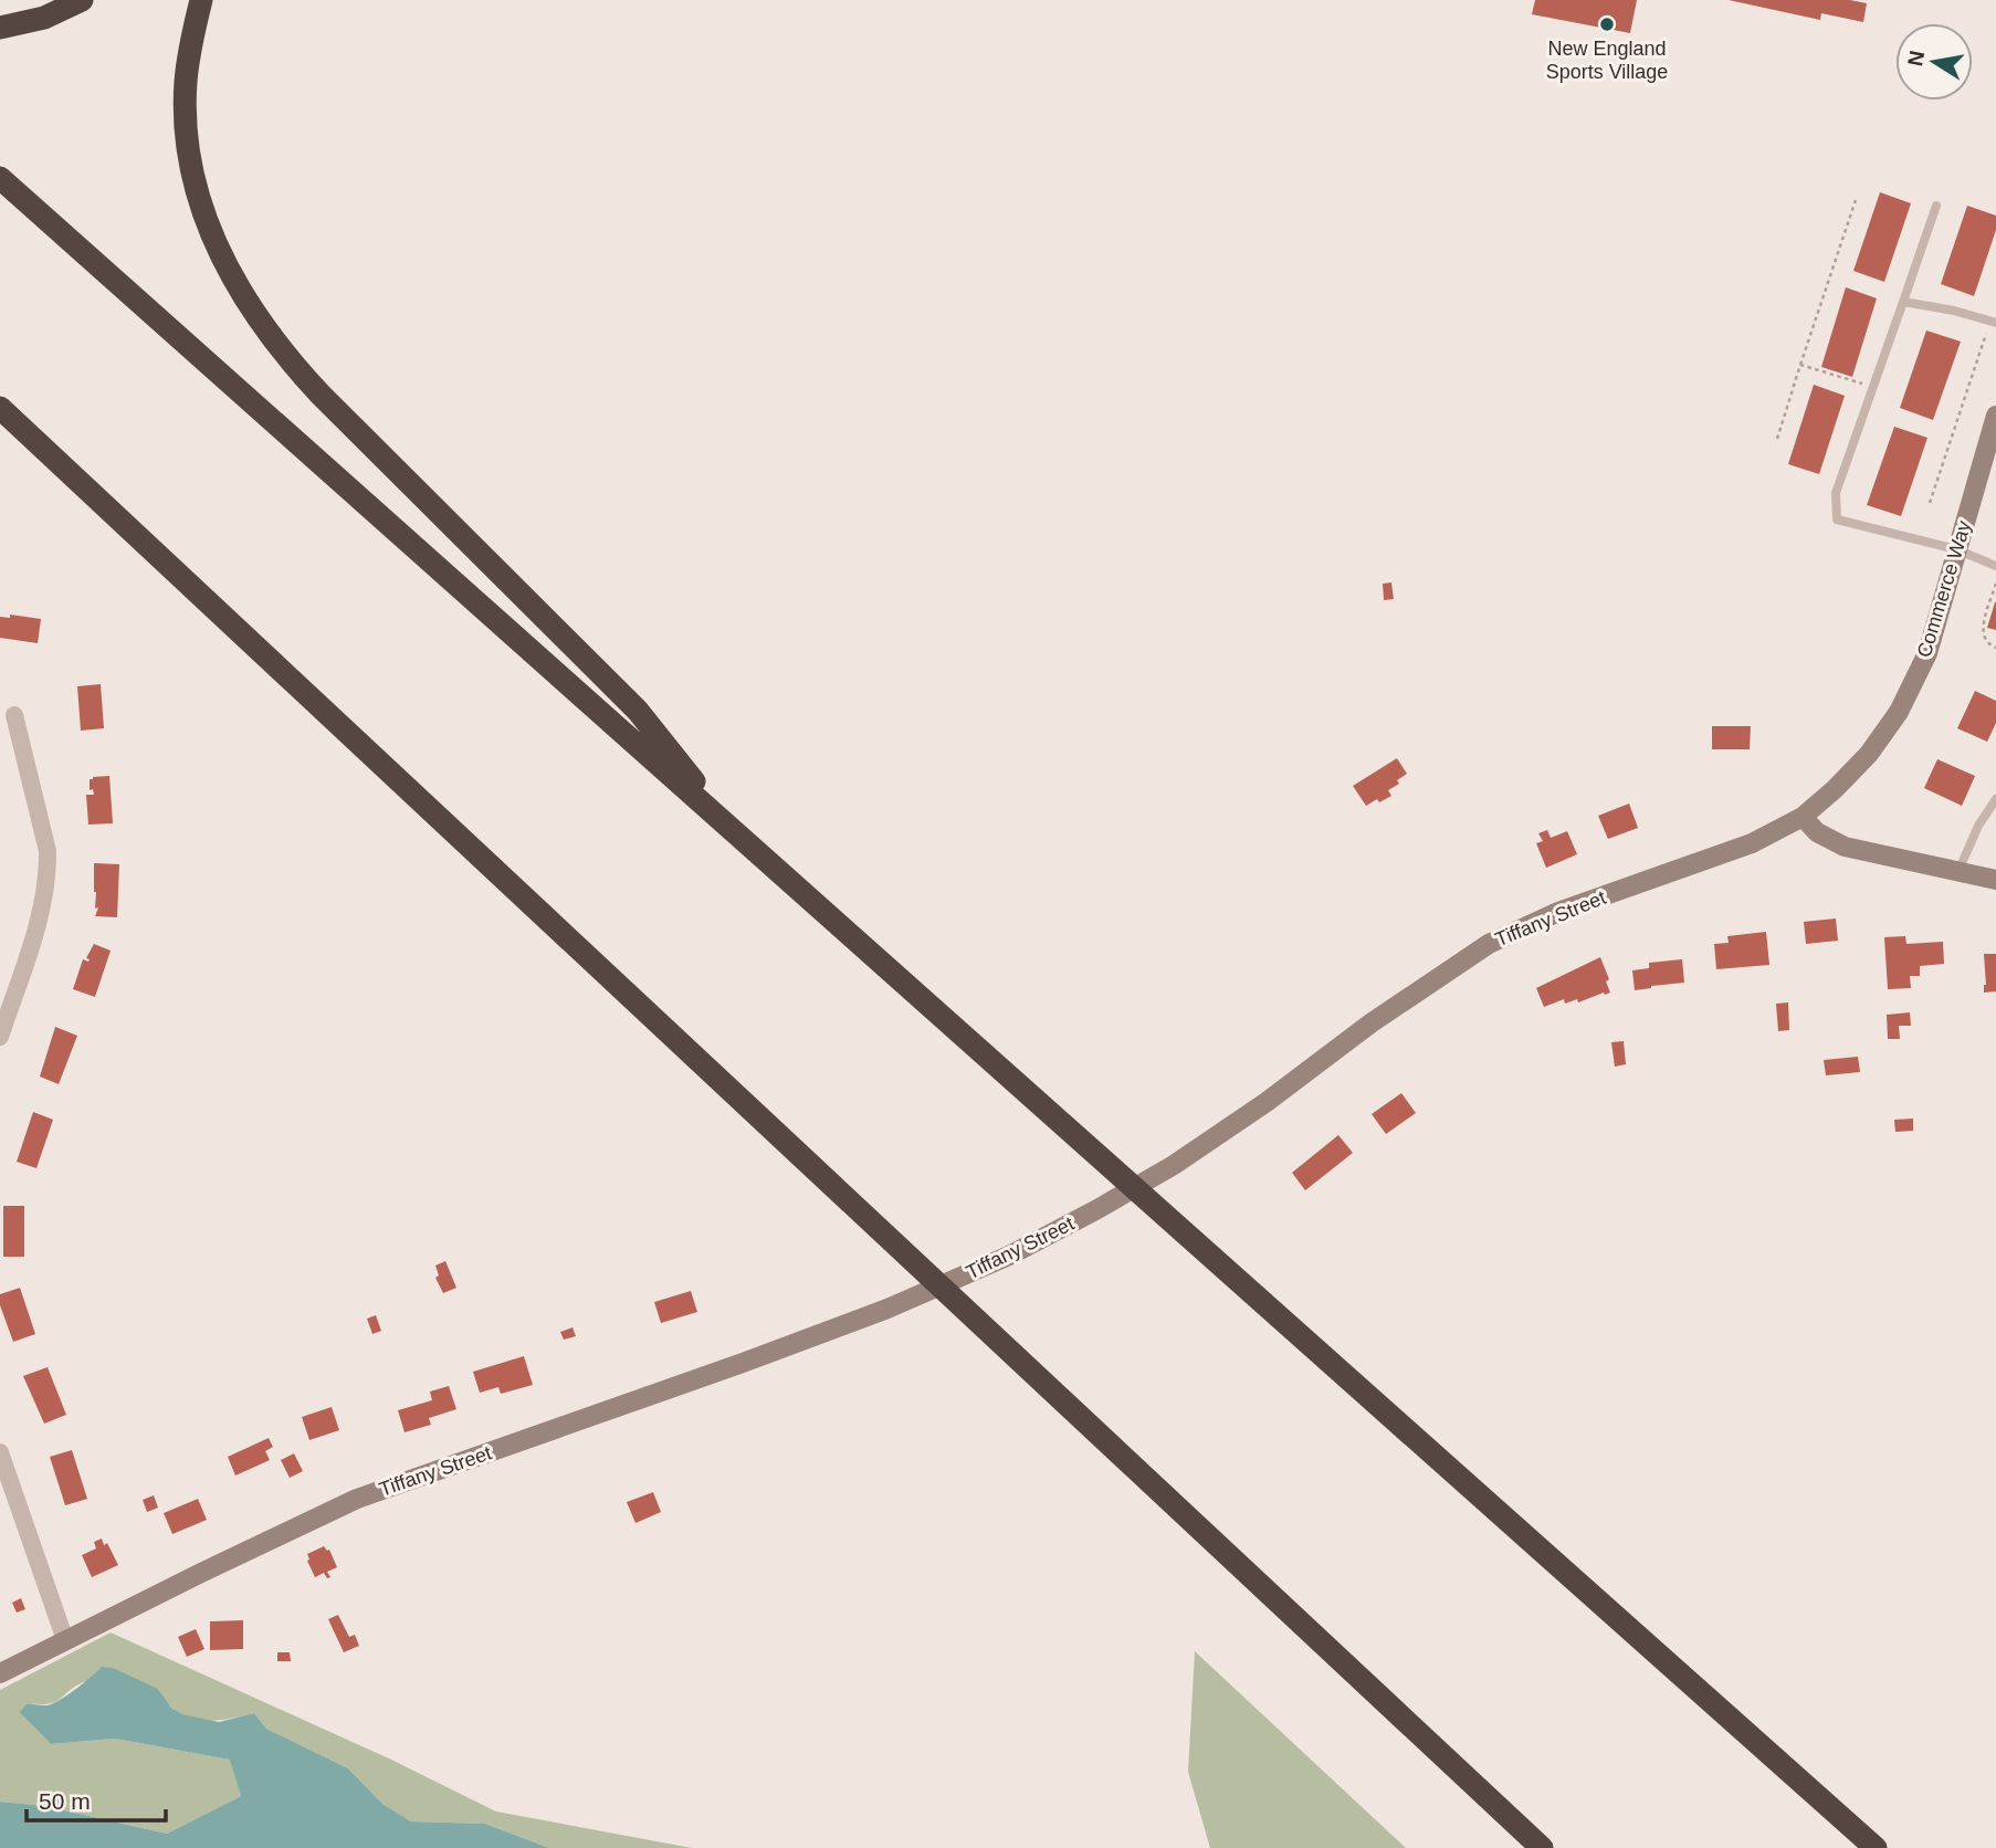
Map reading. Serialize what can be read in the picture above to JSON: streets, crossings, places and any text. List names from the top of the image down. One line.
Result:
{"streets":{"street":["Commerce Way","Tiffany Street"]},"crossings":[["Commerce Way","Tiffany Street"]],"places":["New England Sports Village"],"scale_bar":"50 m","north":"left"}
